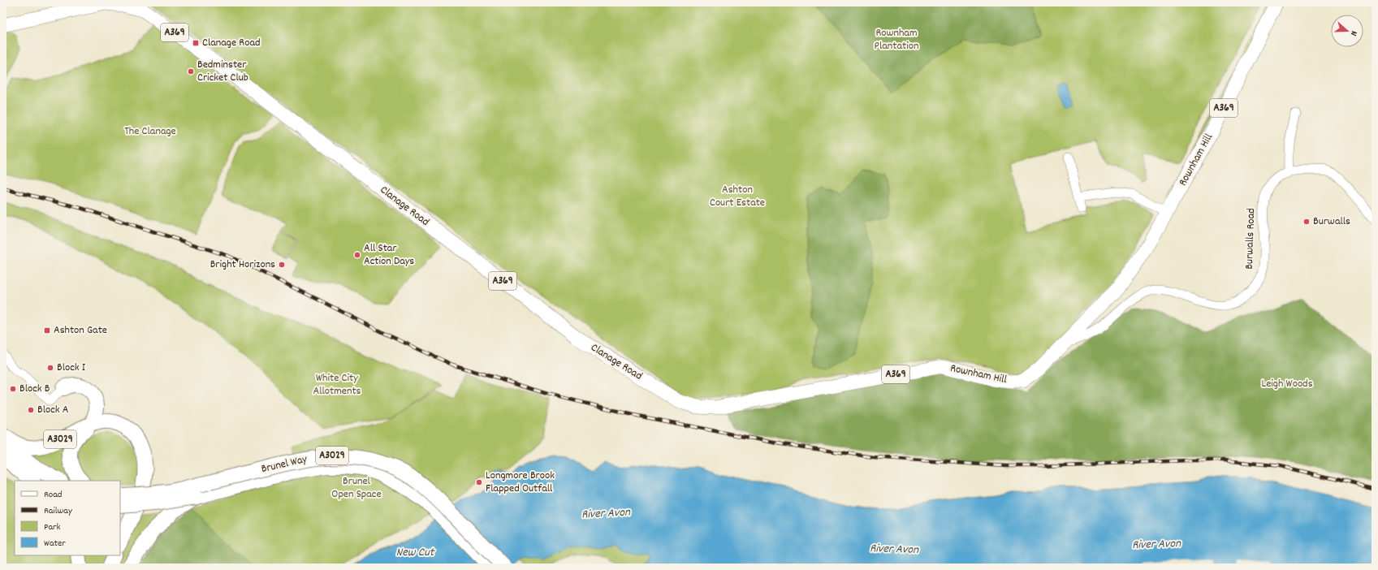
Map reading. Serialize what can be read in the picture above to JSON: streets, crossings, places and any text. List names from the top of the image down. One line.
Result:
{"streets":{"highway":["A3029","Brunel Way"],"main road":["A369","Rownham Hill","Clanage Road"],"street":["Burwalls Road"]},"crossings":[["Rownham Hill","Clanage Road"],["Rownham Hill","Burwalls Road"],["A3029","Brunel Way"]],"water":["River Avon","New Cut"],"parks":["Rownham Plantation","The Clanage","Ashton Court Estate","White City Allotments","Leigh Woods","Brunel Open Space"],"places":{"transit":["Clanage Road","Ashton Gate"],"other":["Bedminster Cricket Club","Burwalls","All Star Action Days","Bright Horizons","Block I","Block B","Block A","Longmore Brook Flapped Outfall"]},"legend":["Road","Railway","Park","Water"],"north":"right"}
